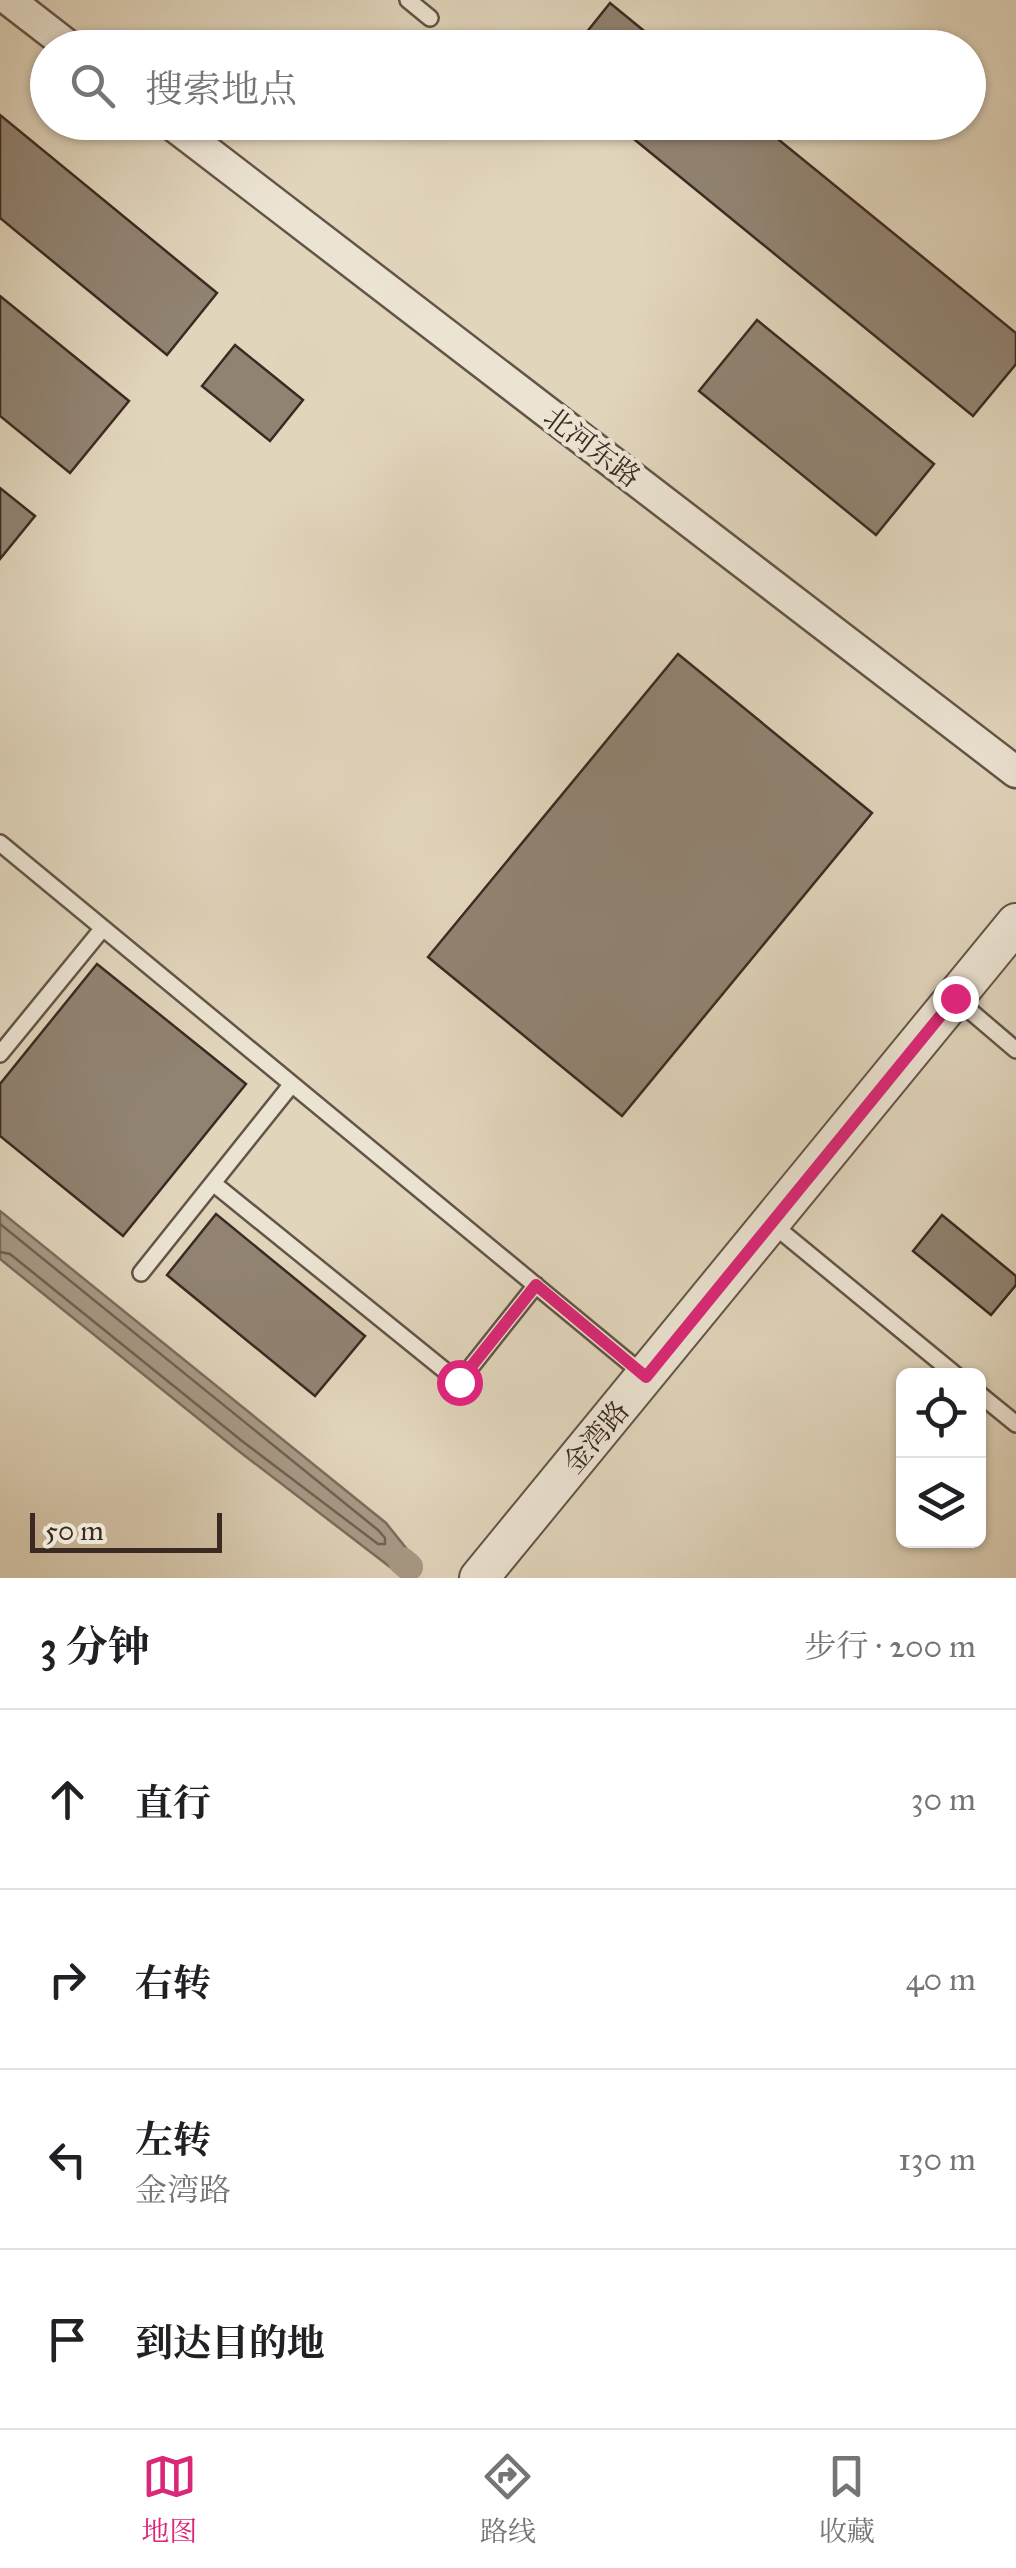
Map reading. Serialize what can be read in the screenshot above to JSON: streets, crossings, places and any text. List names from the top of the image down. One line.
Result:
{"streets":{"street":["北河东路","金湾路"]},"scale_bar":"50 m","page":{"search":"搜索地点","scale":"50 m","heading":["3 分钟","步行 · 200 m"],"list":[["直行","30 m"],["右转","40 m"],["左转","金湾路","130 m"],"到达目的地"],"nav":["地图","路线","收藏"]}}
